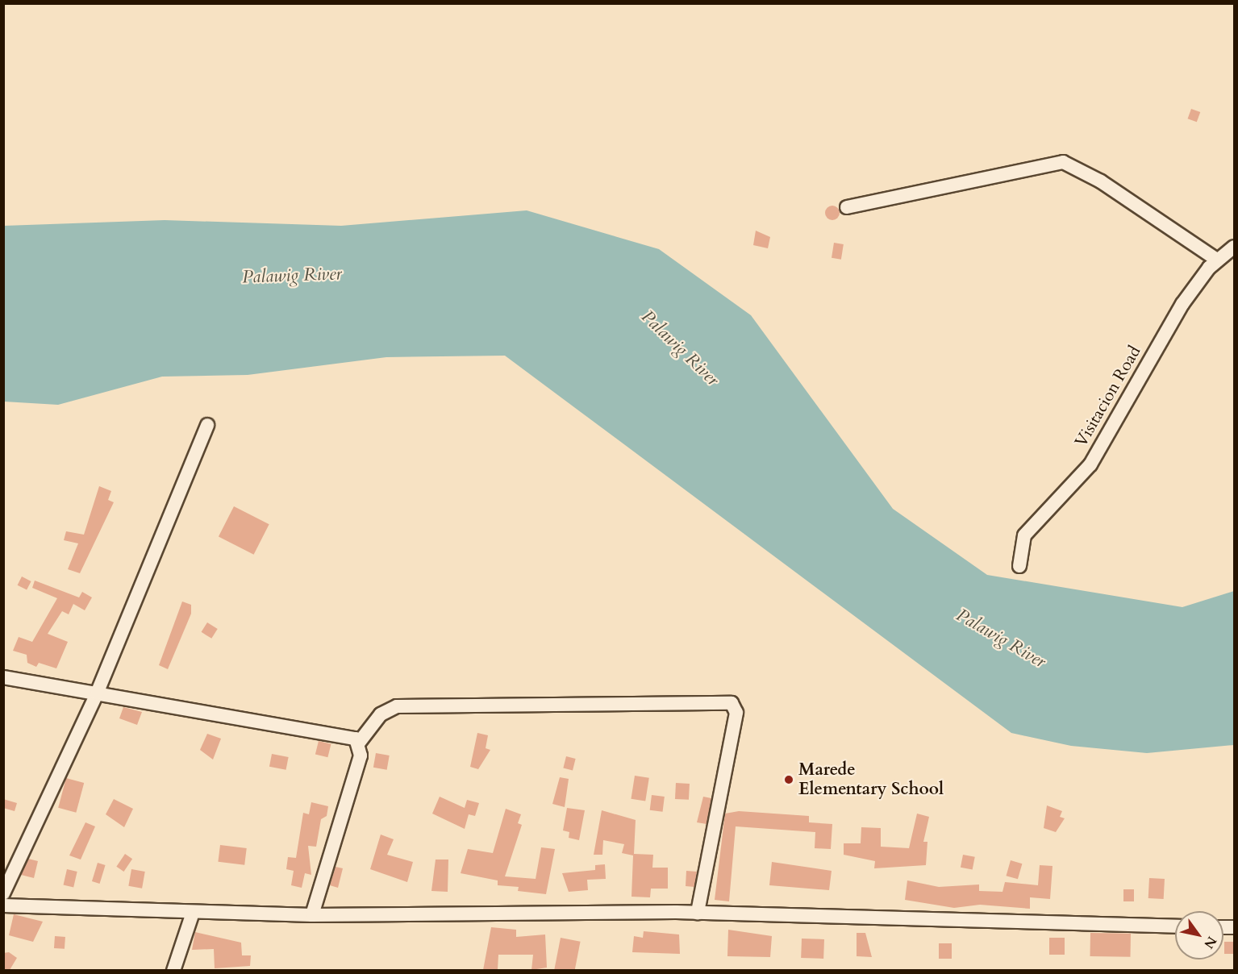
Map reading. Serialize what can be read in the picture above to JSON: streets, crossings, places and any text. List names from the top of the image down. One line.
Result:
{"streets":{"street":["Visitacion Road"]},"water":["Palawig River"],"places":["Marede Elementary School"],"north":"bottom right"}
